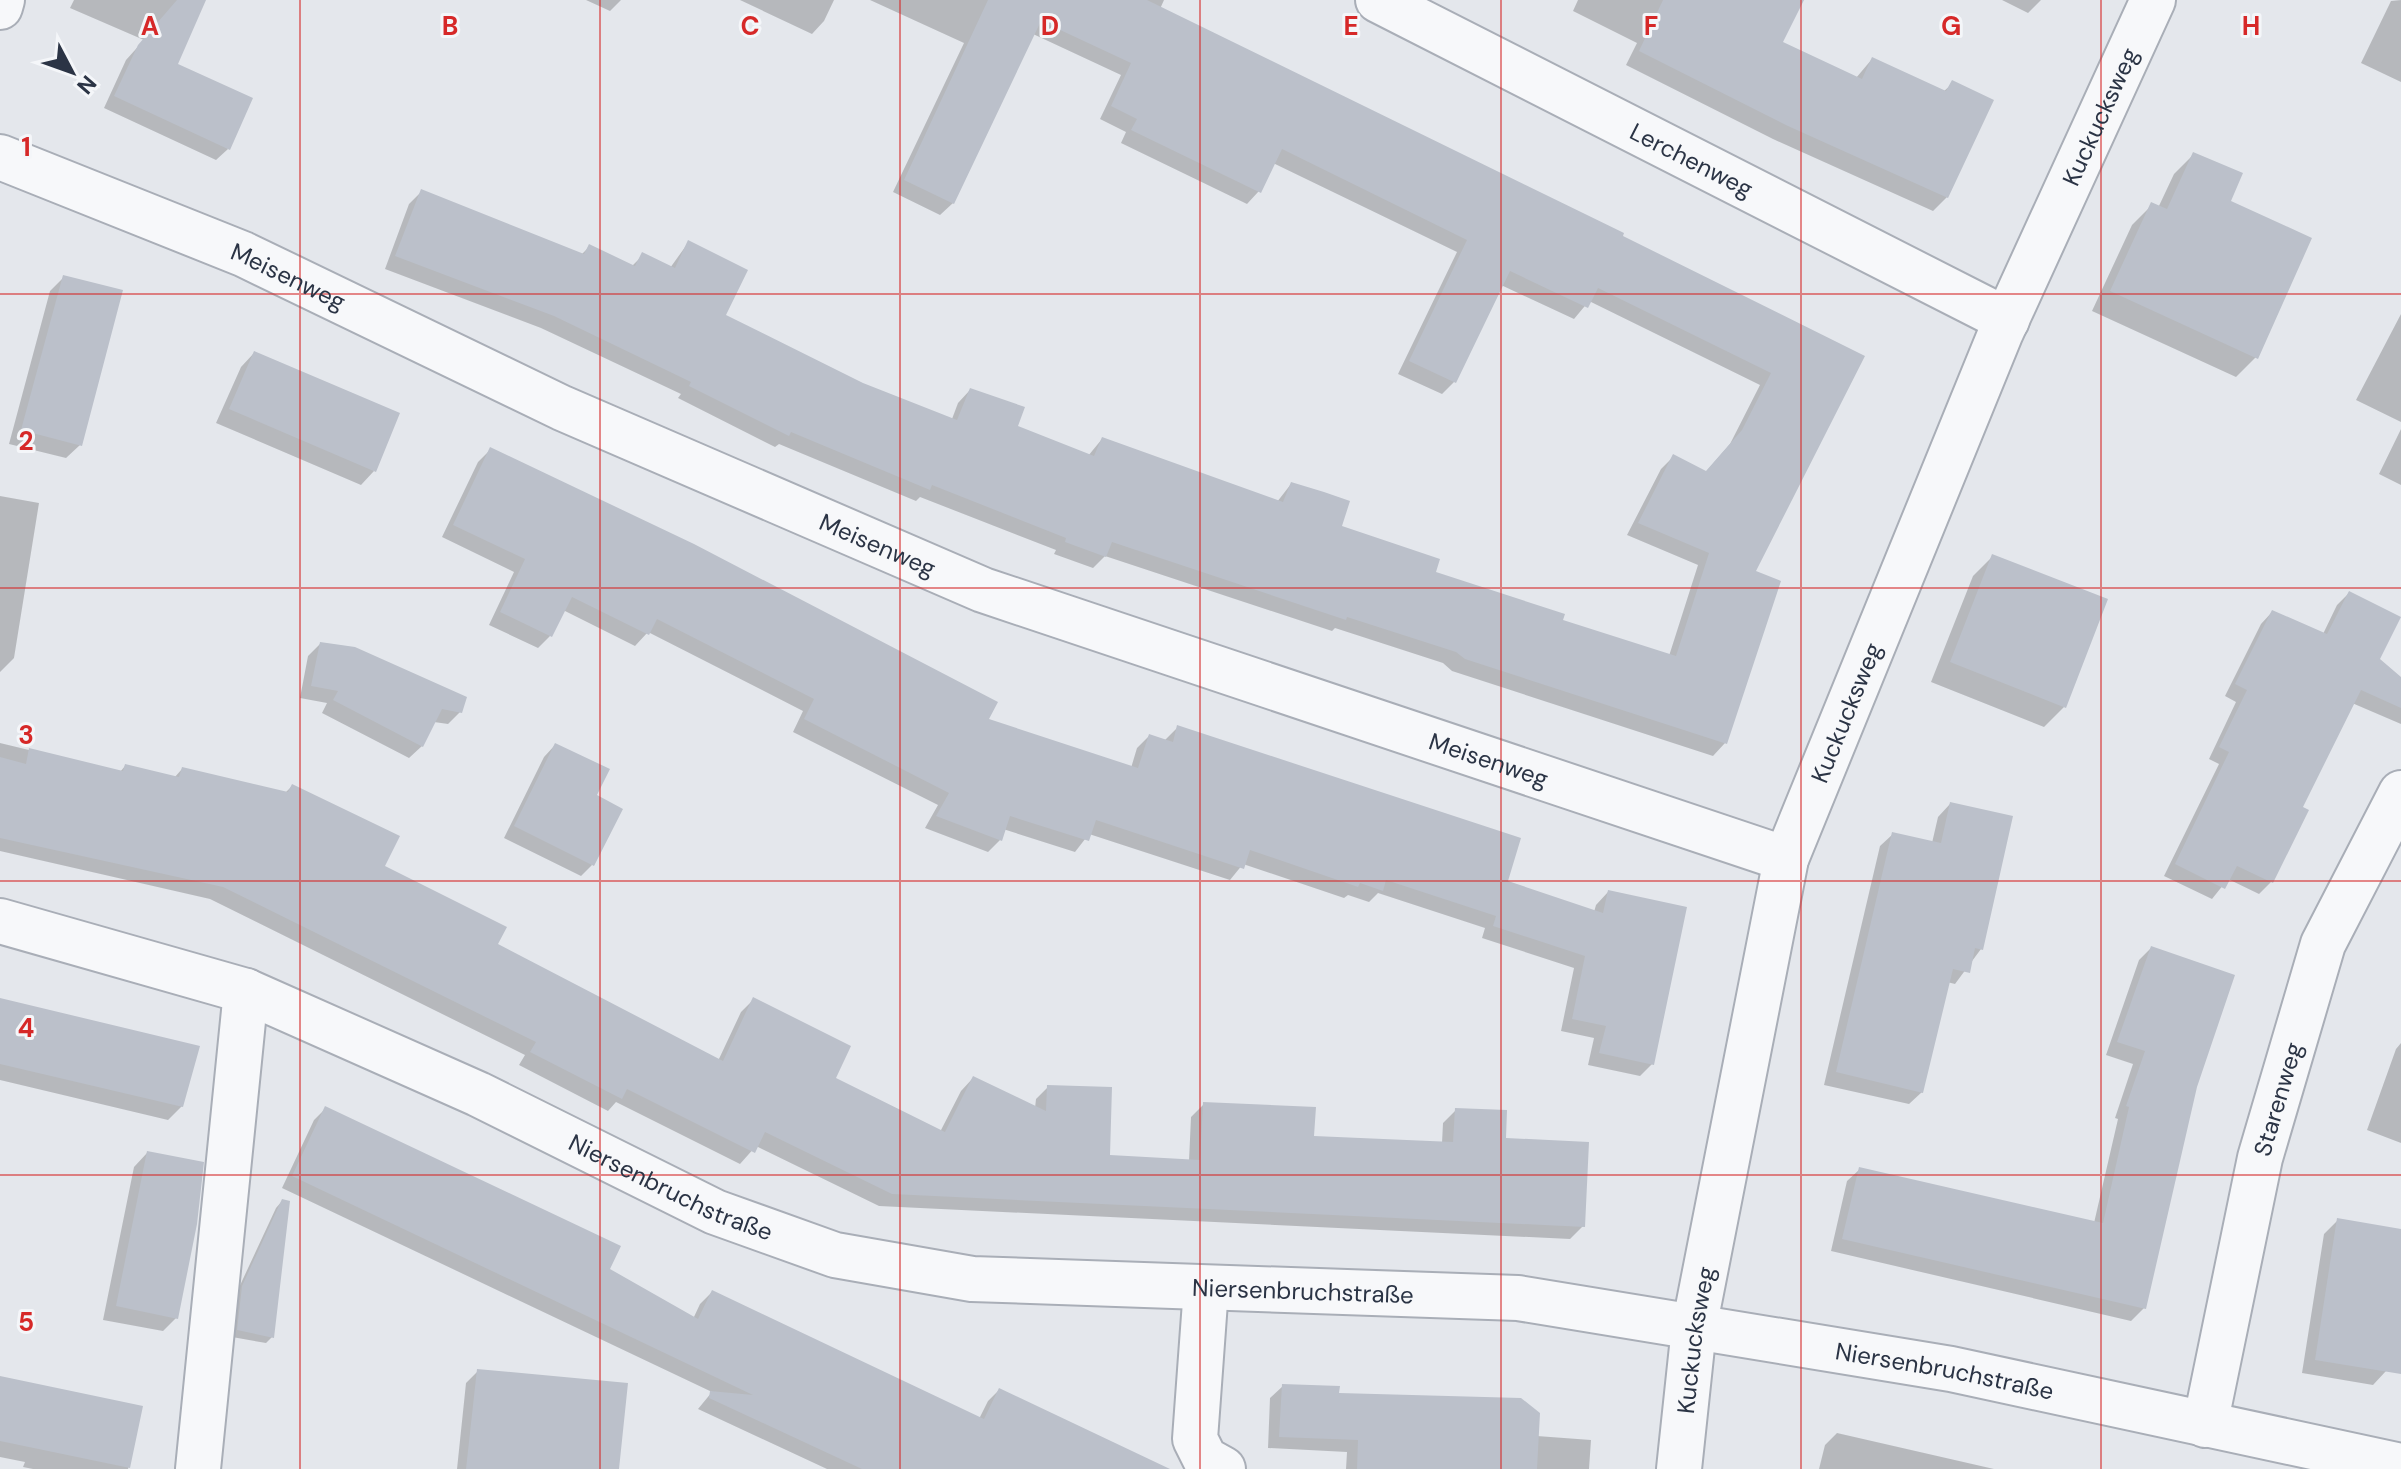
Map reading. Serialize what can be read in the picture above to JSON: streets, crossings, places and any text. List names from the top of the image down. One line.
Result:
{"streets":{"street":["Kuckucksweg","Lerchenweg","Meisenweg","Starenweg","Niersenbruchstraße"]},"crossings":[["Kuckucksweg","Lerchenweg"],["Kuckucksweg","Meisenweg"],["Kuckucksweg","Niersenbruchstraße"],["Starenweg","Niersenbruchstraße"]],"north":"bottom right","grid":{"columns":["A","B","C","D","E","F","G","H"],"rows":["1","2","3","4","5"]}}
